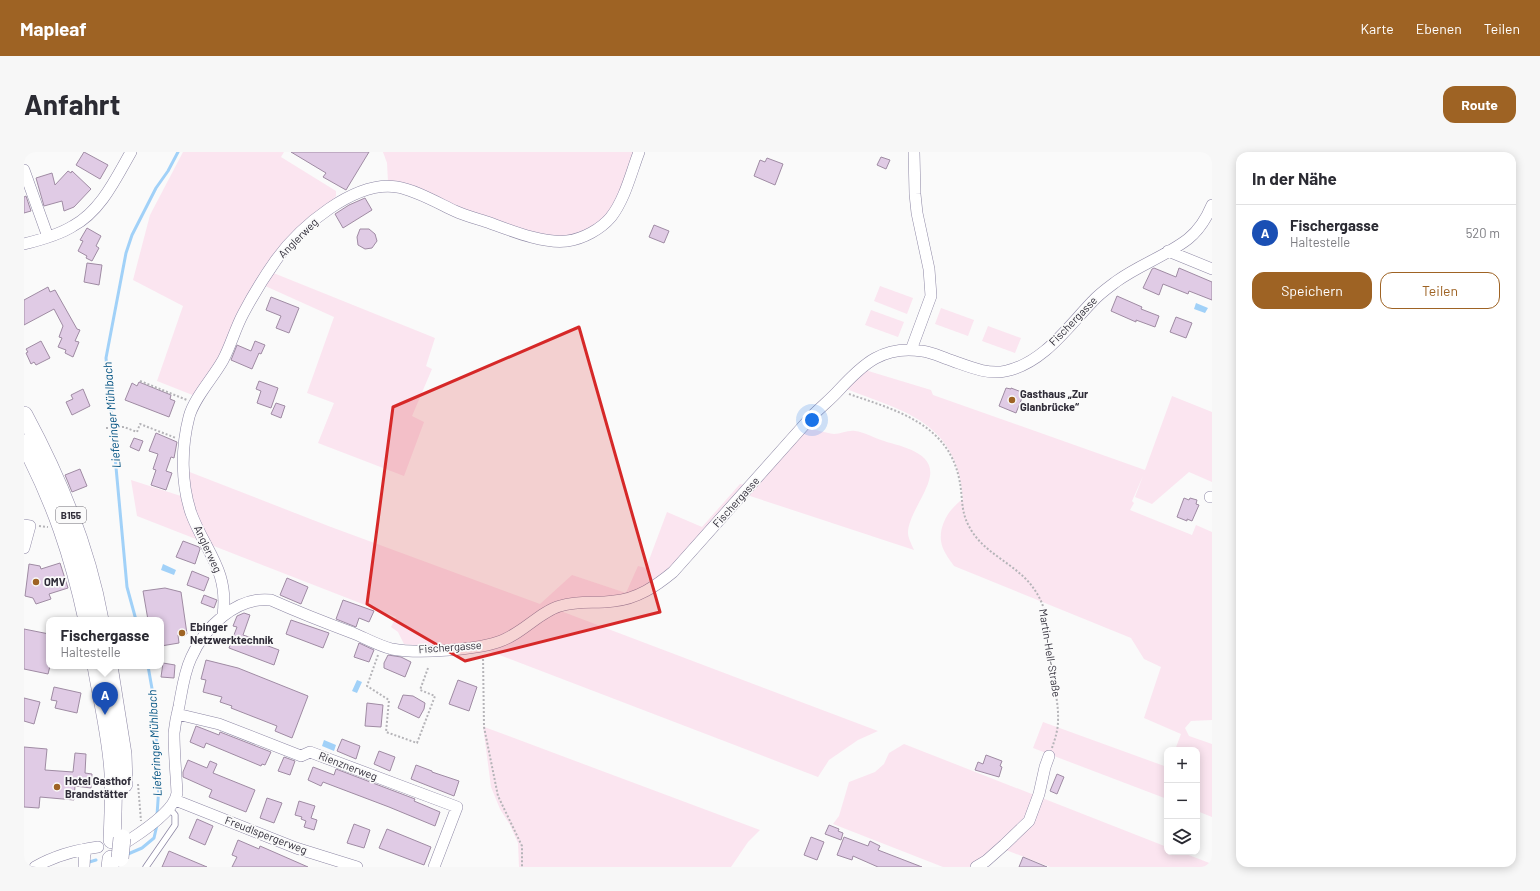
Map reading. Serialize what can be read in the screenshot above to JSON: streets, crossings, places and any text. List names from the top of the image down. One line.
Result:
{"streets":{"main road":["B155"],"street":["Anglerweg","Fischergasse","Rienznerweg","Freudlspergerweg"],"path":["Martin-Hell-Straße"]},"crossings":[["Anglerweg","Fischergasse"],["Fischergasse","Martin-Hell-Straße"],["Fischergasse","Rienznerweg"],["Fischergasse","Freudlspergerweg"]],"water":["Lieferinger Mühlbach"],"places":["Gasthaus „Zur Glanbrücke“","OMV","Ebinger Netzwerktechnik","Hotel Gasthof Brandstätter"],"page":{"header":"Mapleaf","nav":["Karte","Ebenen","Teilen"],"buttons":["Route",["Speichern","Teilen"]],"title":"Anfahrt","heading":"In der Nähe","list":[{"mark":"A","name":"Fischergasse","note":"Haltestelle","value":"520 m"}],"popup":["Fischergasse","Haltestelle"],"pins":"A","map_buttons":["+","−"]}}
